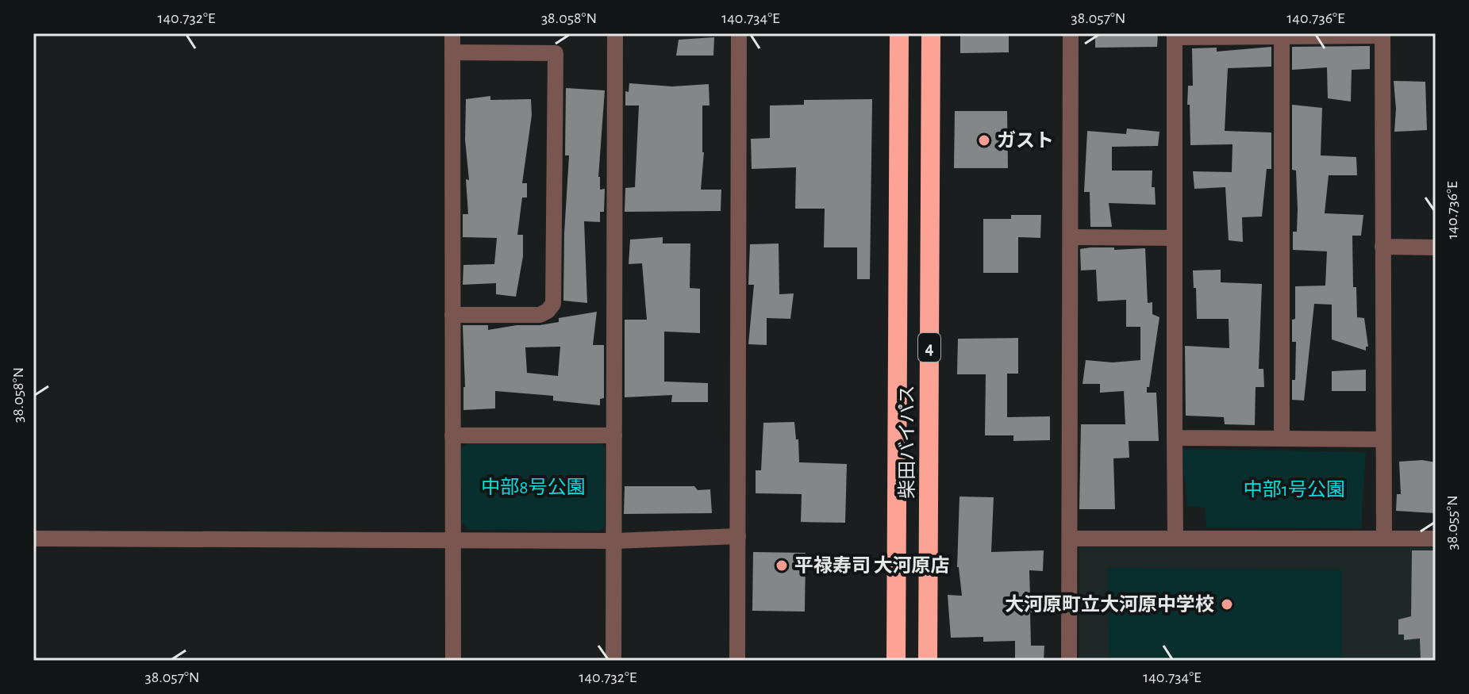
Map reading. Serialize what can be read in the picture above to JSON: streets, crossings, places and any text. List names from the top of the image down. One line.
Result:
{"streets":{"highway":["4","柴田バイパス"]},"parks":["中部8号公園","中部1号公園"],"places":["ガスト","平禄寿司 大河原店","大河原町立大河原中学校"],"coordinates":["140.732°E","38.058°N","140.734°E","38.057°N","140.736°E","38.055°N"]}
